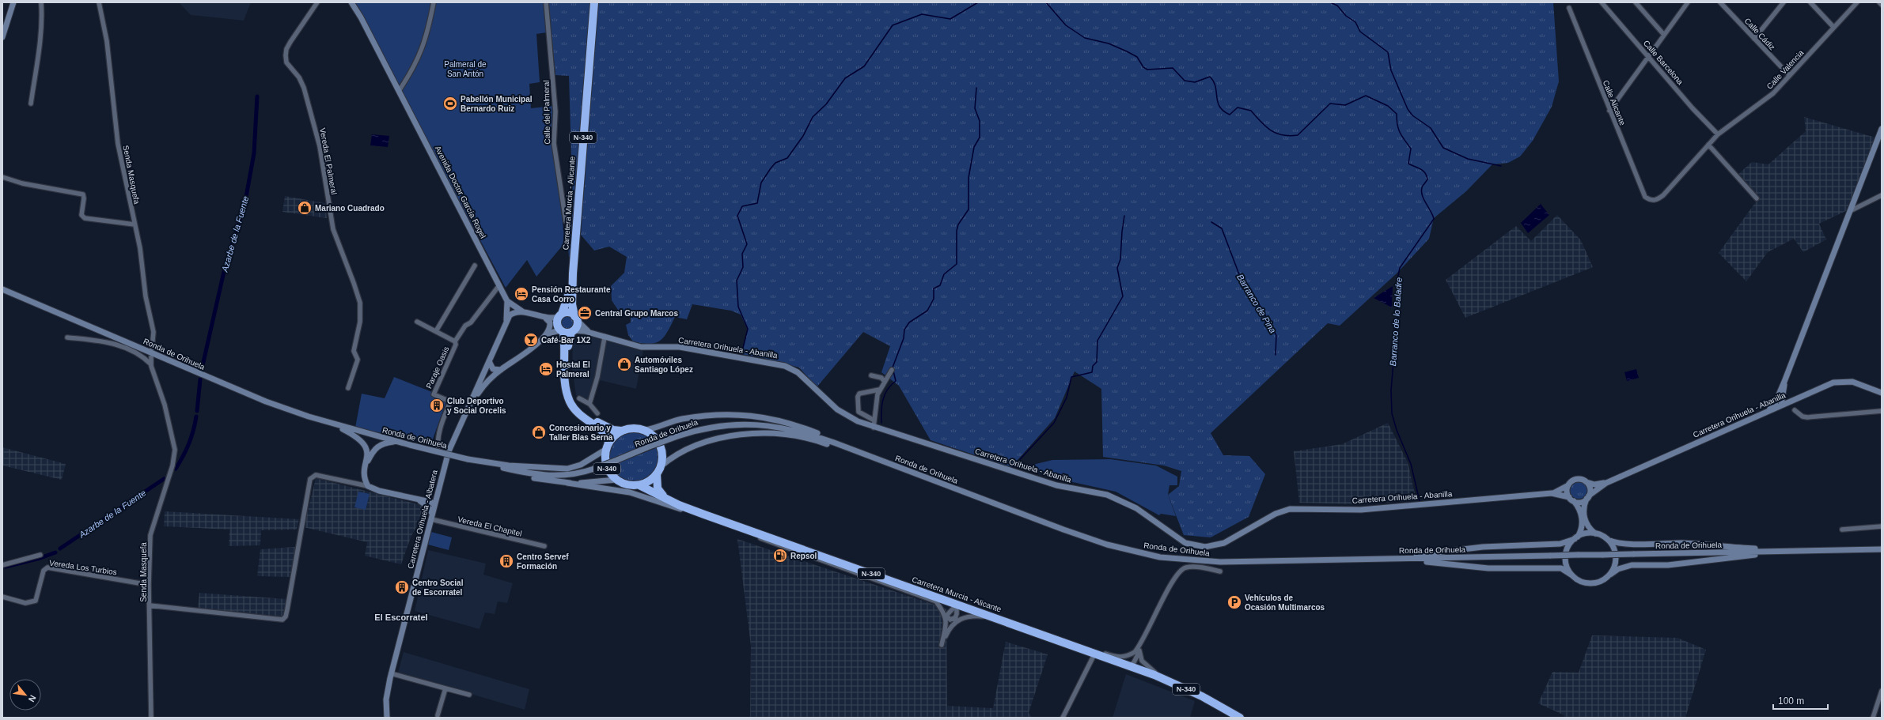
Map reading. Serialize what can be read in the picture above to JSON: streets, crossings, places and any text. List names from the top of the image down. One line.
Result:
{"streets":{"highway":["N-340","Carretera Murcia - Alicante"],"main road":["Avenida Doctor García Rogel","Carretera Orihuela - Abanilla","Ronda de Orihuela","Carretera Orihuela - Albatera"],"street":["Calle Cádiz","Calle Barcelona","Calle Valencia","Calle Alicante","Calle del Palmeral","Vereda El Palmeral","Senda Masquefa","Paraje Oasis","Vereda El Chapitel","Vereda Los Turbios"]},"crossings":[["Calle Cádiz","Calle Valencia"],["Calle Barcelona","Calle Valencia"],["Calle Valencia","Calle Alicante"],["N-340","Avenida Doctor García Rogel"],["N-340","Carretera Murcia - Alicante"],["N-340","Carretera Orihuela - Abanilla"],["Senda Masquefa","Vereda Los Turbios"],["Avenida Doctor García Rogel","Carretera Murcia - Alicante"],["Avenida Doctor García Rogel","Carretera Orihuela - Abanilla"],["Avenida Doctor García Rogel","Paraje Oasis"],["Carretera Murcia - Alicante","Carretera Orihuela - Abanilla"],["Paraje Oasis","Carretera Orihuela - Albatera"],["Carretera Orihuela - Albatera","Vereda El Chapitel"]],"districts":["El Escorratel"],"water":["Azarbe de la Fuente","Barranco de Pina","Barranco de lo Baladre"],"parks":["Palmeral de San Antón"],"places":{"sports":["Pabellón Municipal Bernardo Ruiz"],"shop":["Mariano Cuadrado","Automóviles Santiago López","Concesionario y Taller Blas Serna"],"hotel":["Pensión Restaurante Casa Corro","Hostal El Palmeral"],"office":["Central Grupo Marcos"],"bar":["Café-Bar 1X2"],"building":["Club Deportivo y Social Orcelis","Centro Servef Formación","Centro Social de Escorratel"],"fuel station":["Repsol"],"parking":["Vehículos de Ocasión Multimarcos"]},"scale_bar":"100 m","north":"bottom right"}
